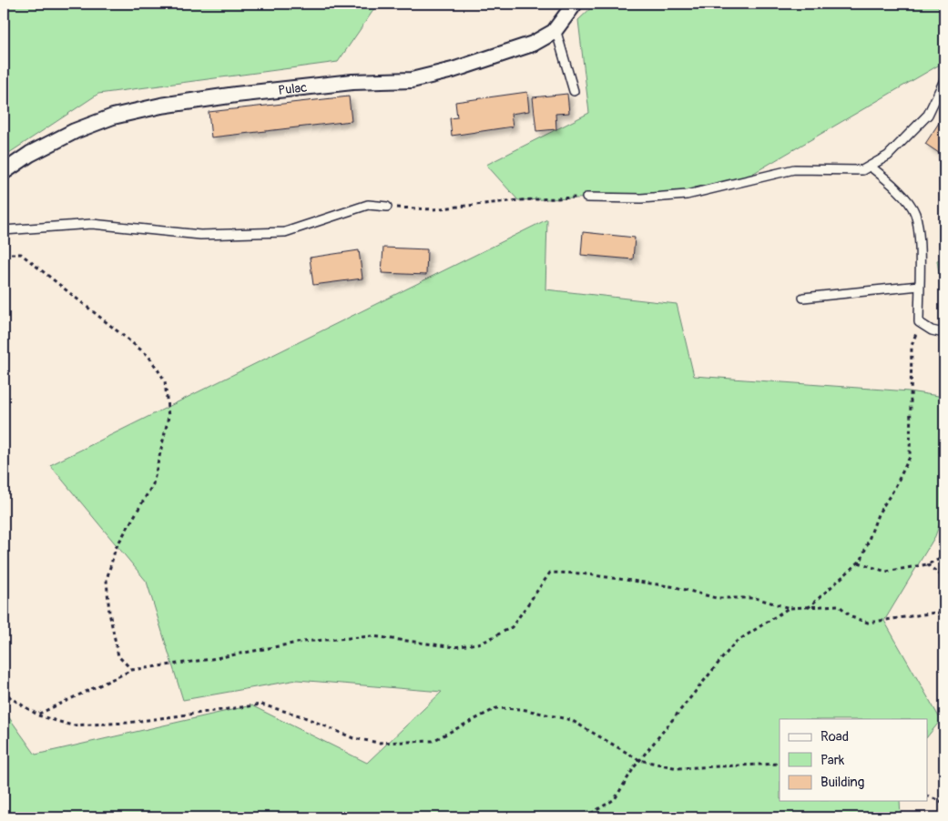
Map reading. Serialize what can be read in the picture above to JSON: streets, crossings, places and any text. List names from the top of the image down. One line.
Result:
{"streets":{"street":["Pulac"]},"legend":["Road","Park","Building"]}
